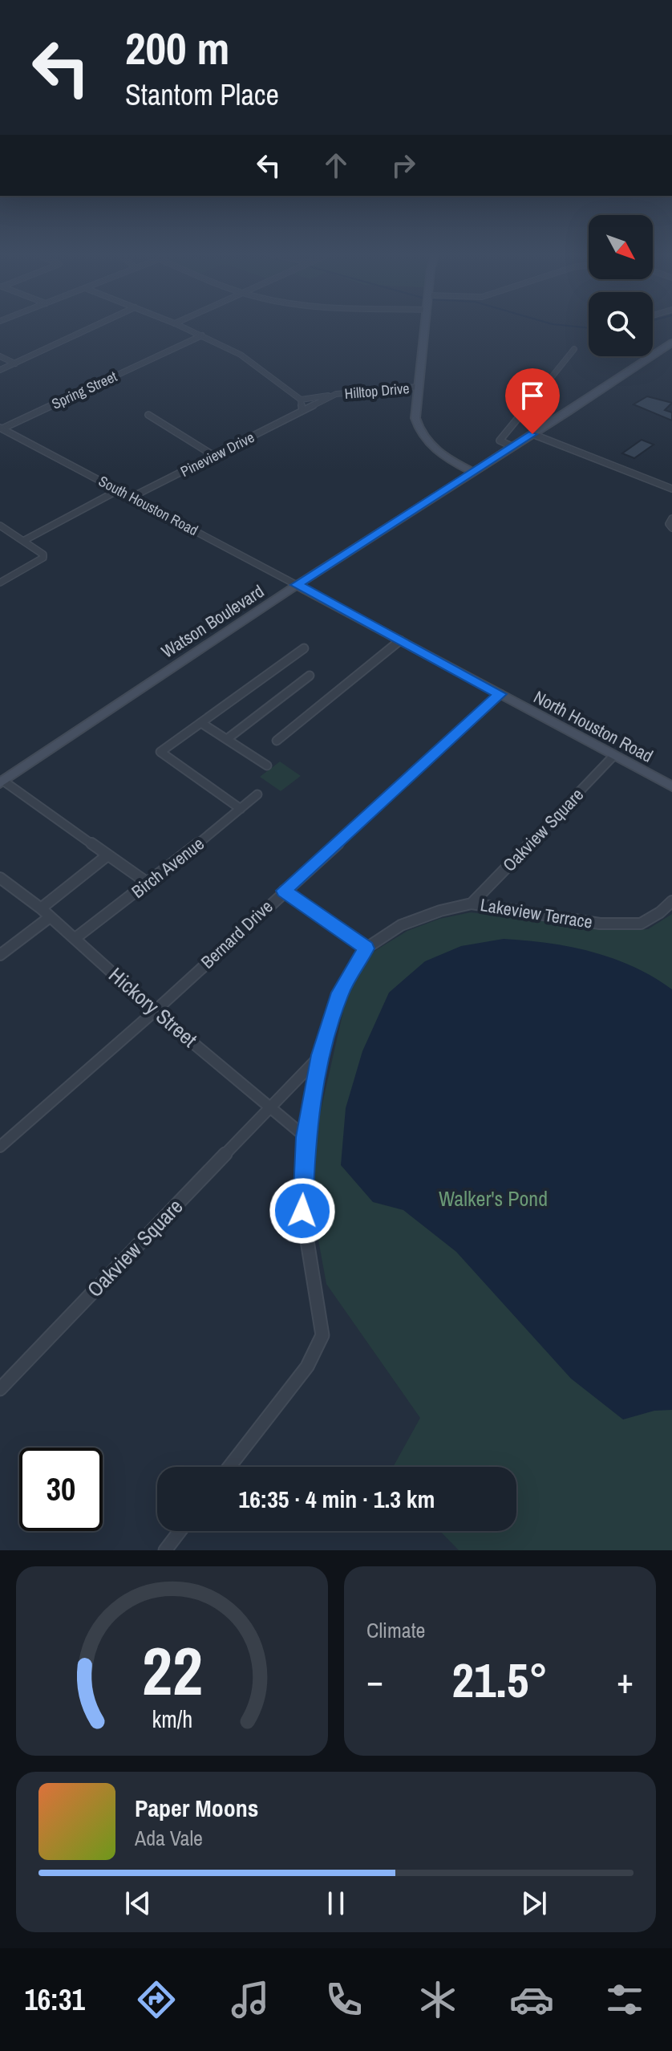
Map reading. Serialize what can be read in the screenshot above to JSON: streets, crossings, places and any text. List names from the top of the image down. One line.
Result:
{"streets":{"street":["Spring Street","Hilltop Drive","Pineview Drive","South Houston Road","Watson Boulevard","North Houston Road","Oakview Square","Birch Avenue","Lakeview Terrace","Bernard Drive","Hickory Street"]},"crossings":[["Spring Street","South Houston Road"],["Hilltop Drive","Pineview Drive"],["Pineview Drive","South Houston Road"],["South Houston Road","Watson Boulevard"],["South Houston Road","North Houston Road"],["Watson Boulevard","North Houston Road"],["North Houston Road","Oakview Square"],["North Houston Road","Bernard Drive"],["Oakview Square","Lakeview Terrace"],["Oakview Square","Hickory Street"],["Birch Avenue","Hickory Street"],["Lakeview Terrace","Hickory Street"],["Bernard Drive","Hickory Street"]],"parks":["Walker's Pond"],"north":"bottom right","page":{"turn":["200 m","Stantom Place"],"limit":"30","trip":"16:35 · 4 min · 1.3 km","tile":"Climate","heat":["−","21.5°","+"],"song":["Paper Moons","Ada Vale"],"tabs":"16:31","gauge":["22","km/h"]}}
